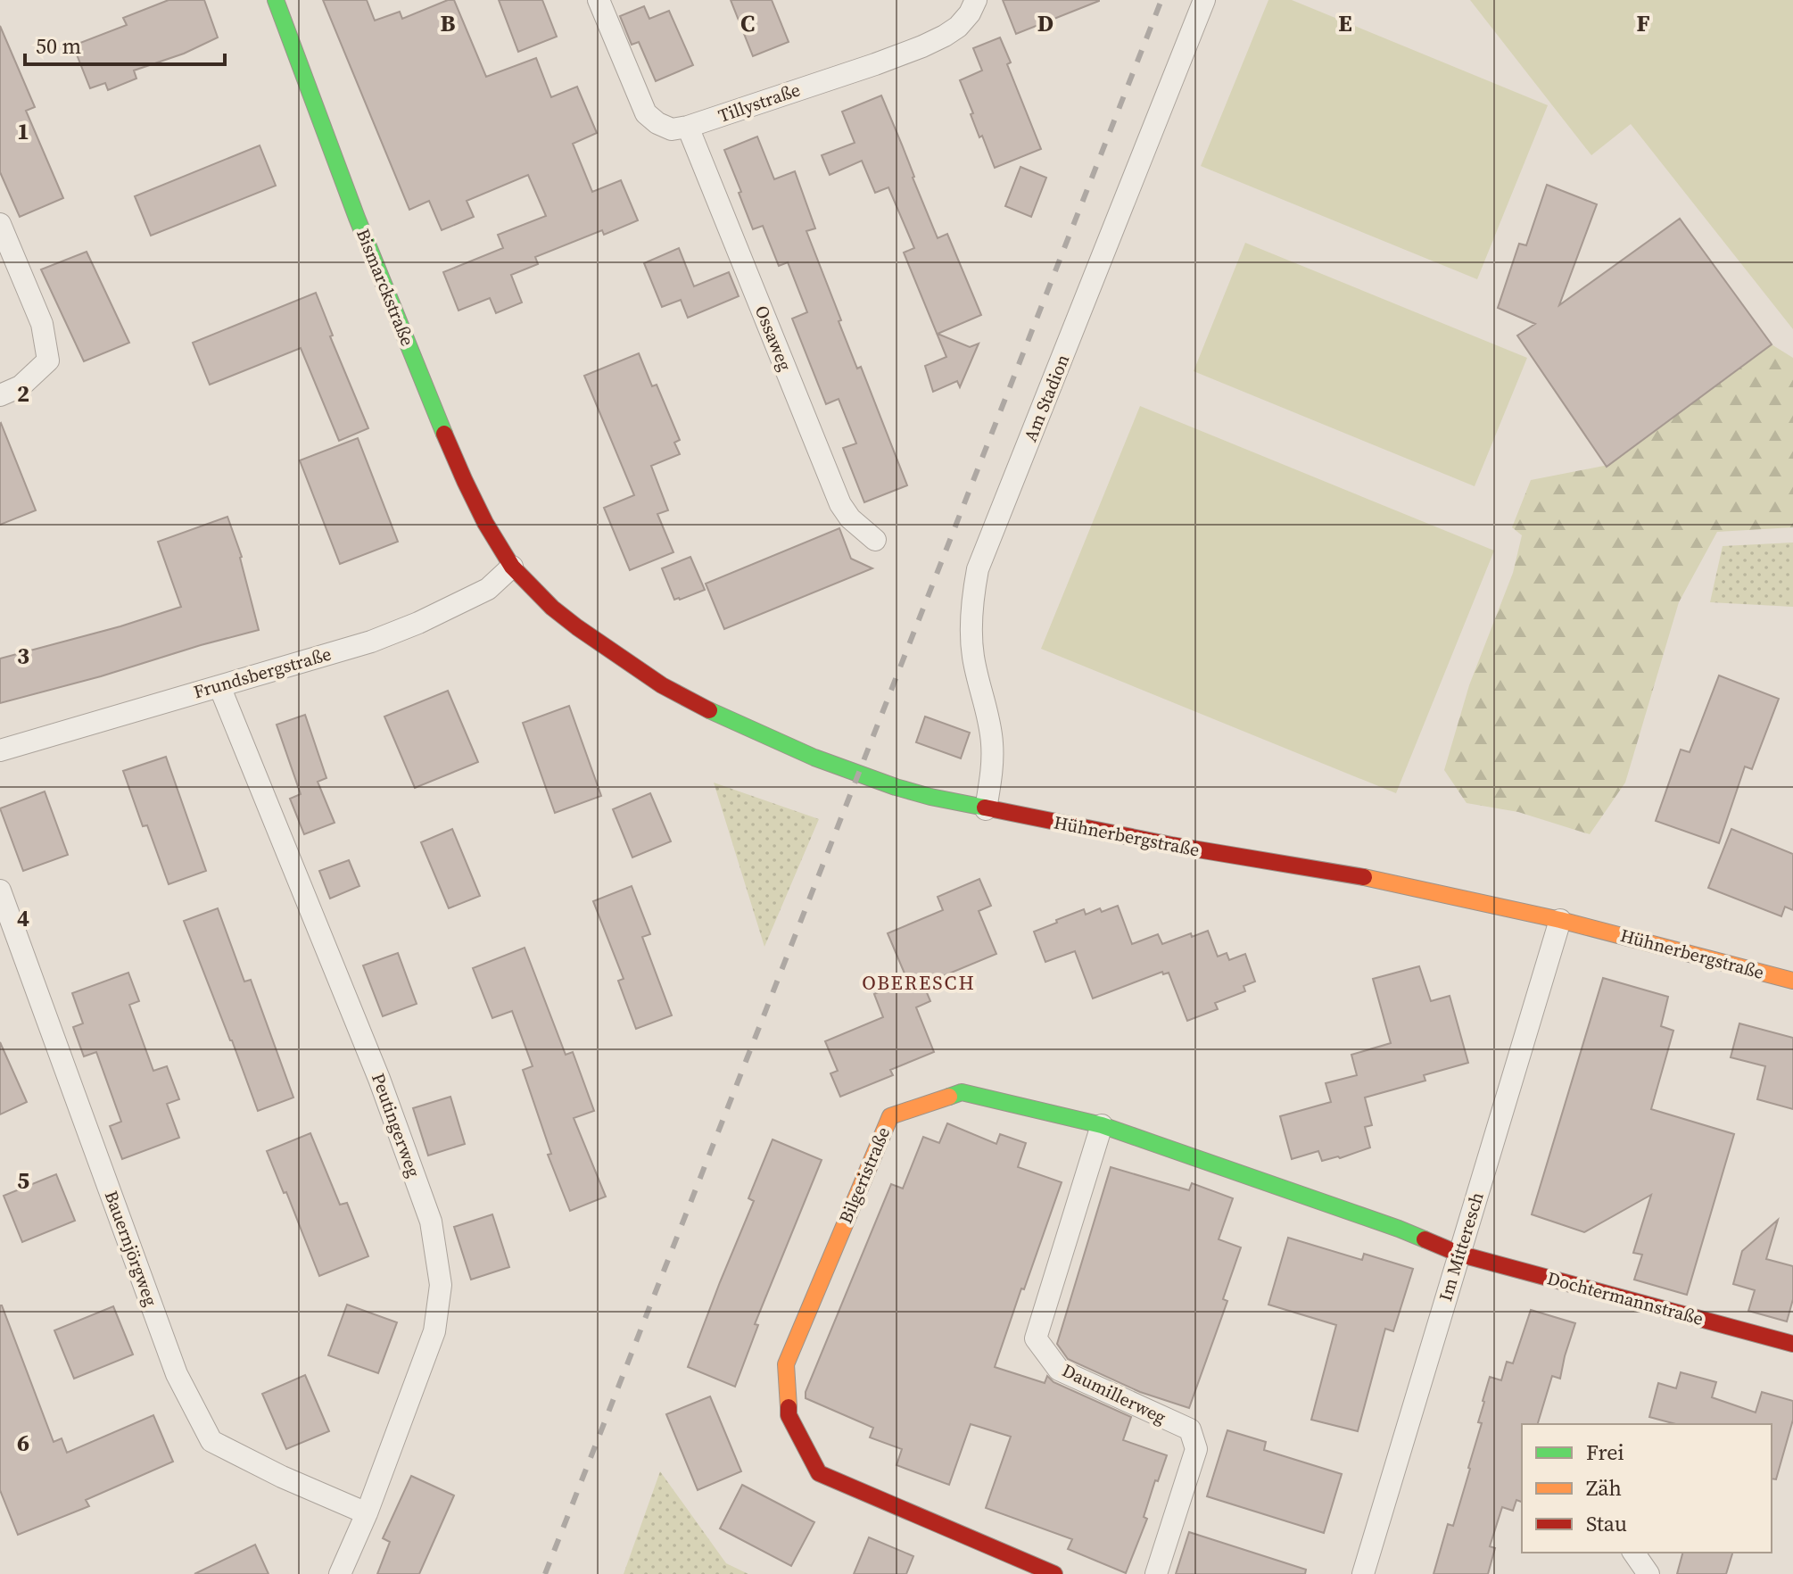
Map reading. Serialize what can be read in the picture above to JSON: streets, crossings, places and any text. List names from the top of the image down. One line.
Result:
{"streets":{"street":["Tillystraße","Bismarckstraße","Ossaweg","Am Stadion","Frundsbergstraße","Hühnerbergstraße","Peutingerweg","Bilgeristraße","Im Mitteresch","Bauernjörgweg","Dochtermannstraße","Daumillerweg"]},"crossings":[["Tillystraße","Ossaweg"],["Bismarckstraße","Frundsbergstraße"],["Bismarckstraße","Hühnerbergstraße"],["Am Stadion","Hühnerbergstraße"],["Frundsbergstraße","Hühnerbergstraße"],["Frundsbergstraße","Peutingerweg"],["Hühnerbergstraße","Im Mitteresch"],["Peutingerweg","Bauernjörgweg"],["Bilgeristraße","Im Mitteresch"],["Bilgeristraße","Dochtermannstraße"],["Bilgeristraße","Daumillerweg"],["Im Mitteresch","Dochtermannstraße"]],"districts":["OBERESCH"],"legend":["Frei","Zäh","Stau"],"scale_bar":"50 m","grid":{"columns":["B","C","D","E","F"],"rows":["1","2","3","4","5","6"]}}
